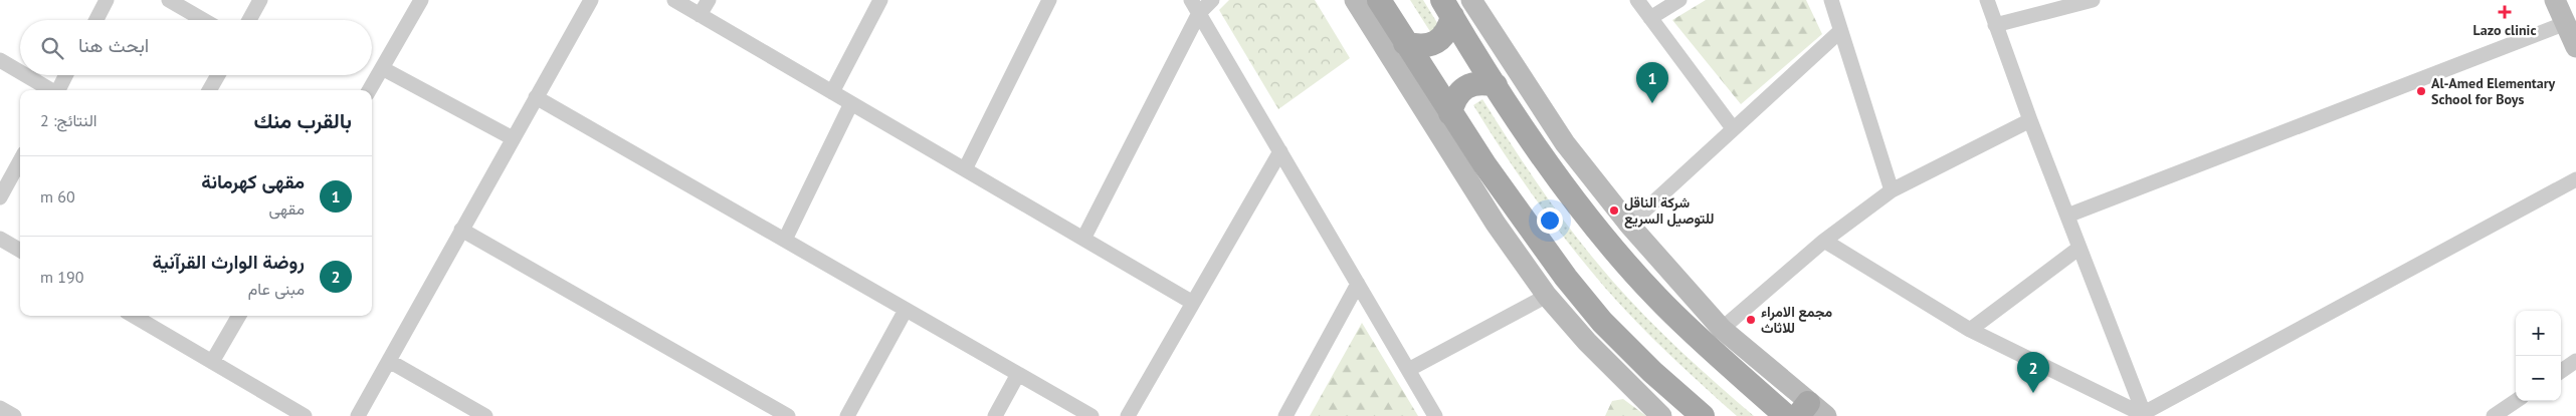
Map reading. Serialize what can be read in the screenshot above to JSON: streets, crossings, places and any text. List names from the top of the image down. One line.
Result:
{"places":{"health":["Lazo clinic"],"other":["Al-Amed Elementary School for Boys","شركة الناقل للتوصيل السريع","مجمع الامراء للاثاث"]},"page":{"search":"ابحث هنا","pins":["1","2"],"heading":["بالقرب منك","النتائج: 2"],"list":[{"mark":"1","name":"مقهى كهرمانة","note":"مقهى","value":"60 m"},{"mark":"2","name":"روضة الوارث القرآنية","note":"مبنى عام","value":"190 m"}],"map_buttons":["+","−"]}}
